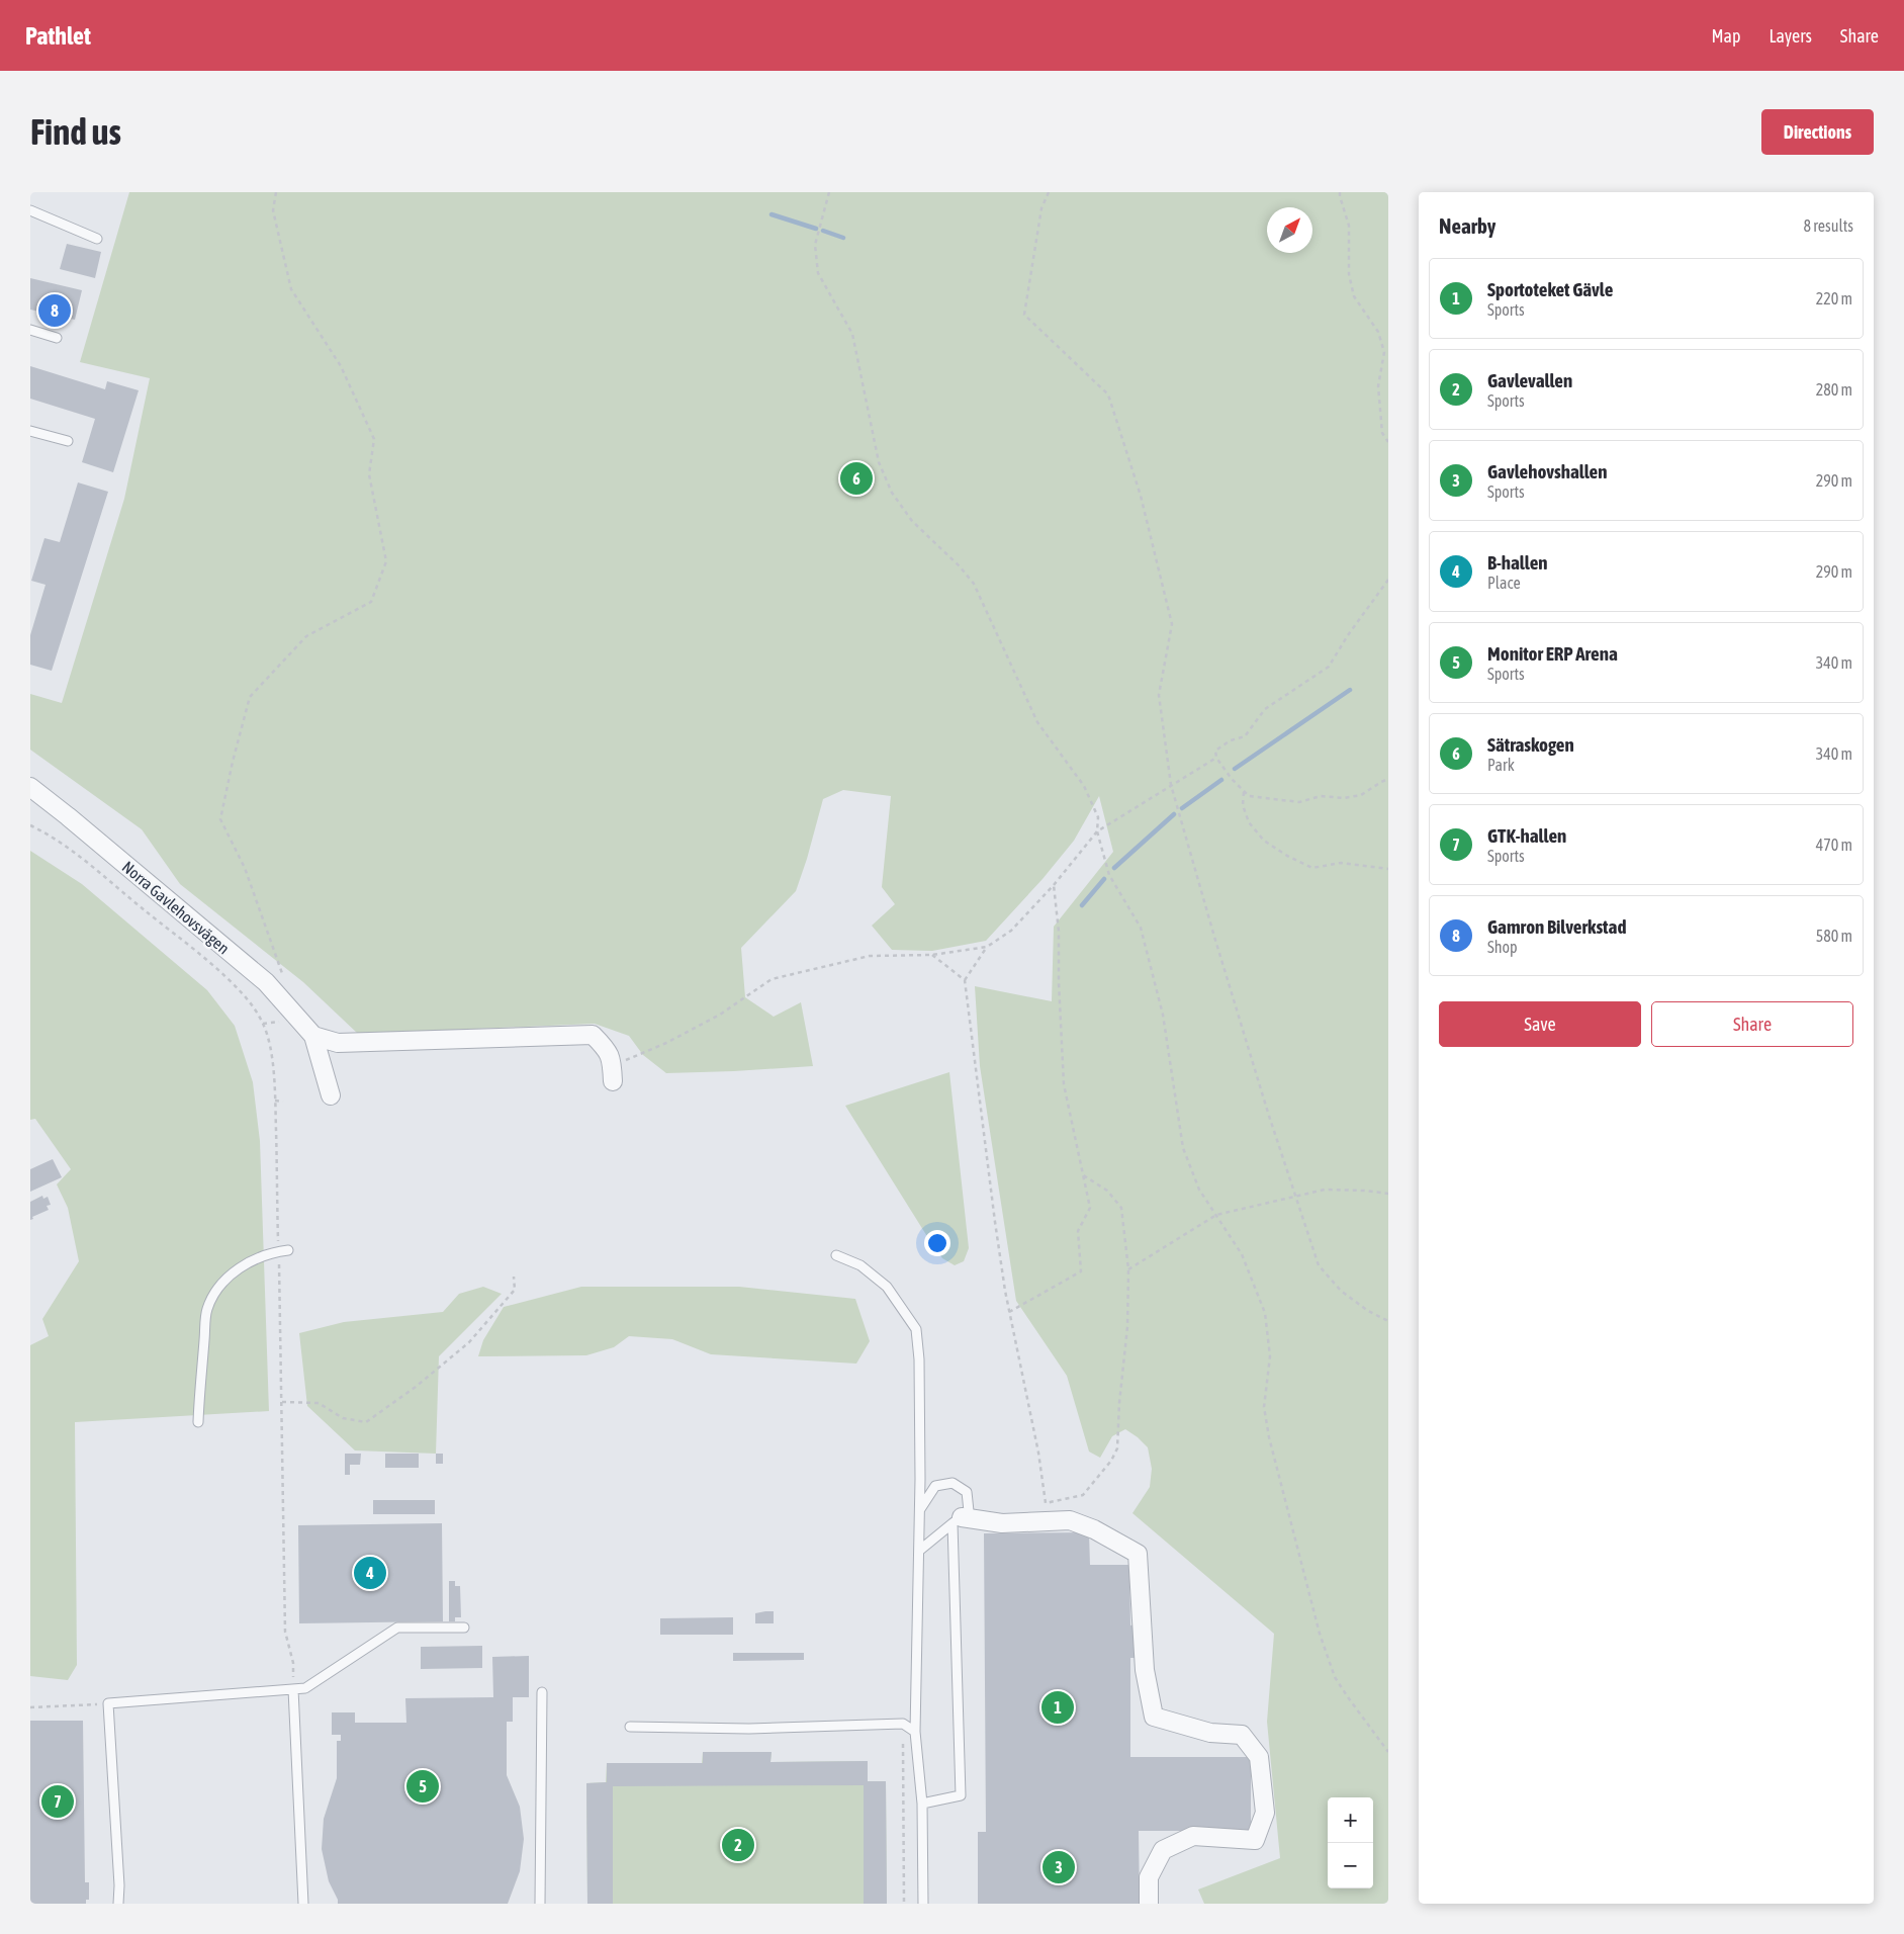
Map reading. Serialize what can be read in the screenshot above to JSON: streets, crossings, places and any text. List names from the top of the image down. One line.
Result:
{"streets":{"street":["Norra Gavlehovsvägen"]},"north":"top right","page":{"header":"Pathlet","nav":["Map","Layers","Share"],"buttons":["Directions",["Save","Share"]],"title":"Find us","heading":["Nearby","8 results"],"list":[{"mark":"1","name":"Sportoteket Gävle","note":"Sports","value":"220 m"},{"mark":"2","name":"Gavlevallen","note":"Sports","value":"280 m"},{"mark":"3","name":"Gavlehovshallen","note":"Sports","value":"290 m"},{"mark":"4","name":"B-hallen","note":"Place","value":"290 m"},{"mark":"5","name":"Monitor ERP Arena","note":"Sports","value":"340 m"},{"mark":"6","name":"Sätraskogen","note":"Park","value":"340 m"},{"mark":"7","name":"GTK-hallen","note":"Sports","value":"470 m"},{"mark":"8","name":"Gamron Bilverkstad","note":"Shop","value":"580 m"}],"pins":["8","6","4","1","5","7","2","3"],"map_buttons":["+","−"]}}
